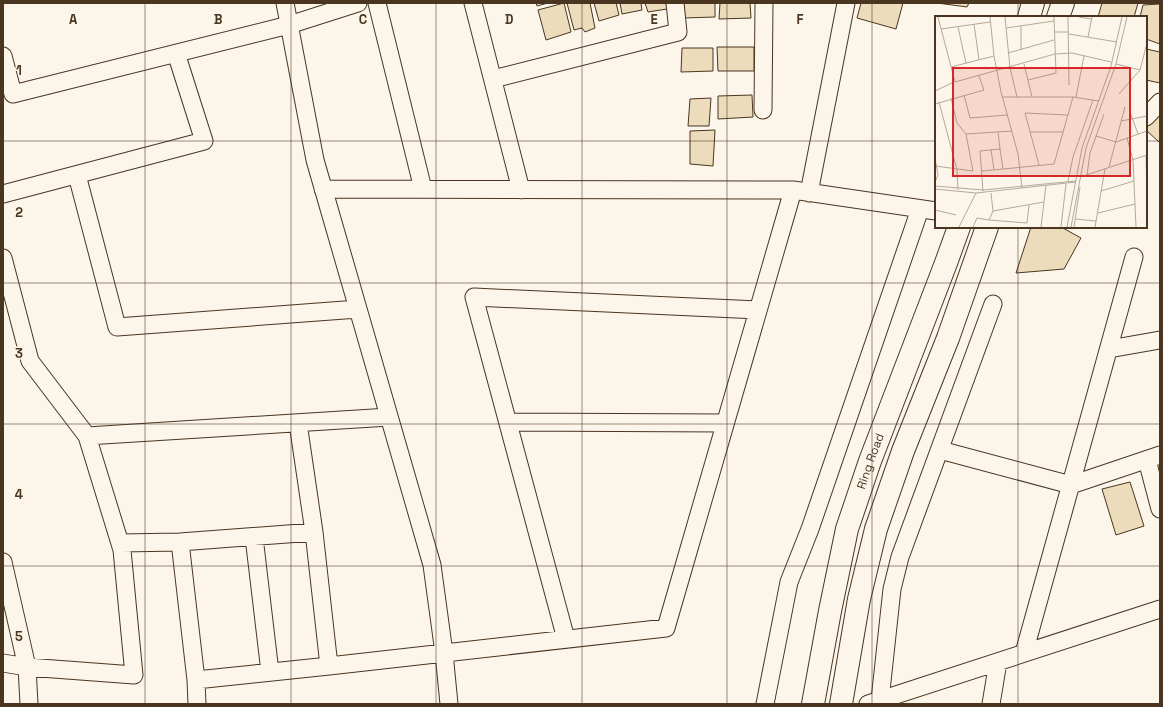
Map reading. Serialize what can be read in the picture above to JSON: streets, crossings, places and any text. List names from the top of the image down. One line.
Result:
{"streets":{"highway":["Ring Road"]},"grid":{"columns":["A","B","C","D","E","F"],"rows":["1","2","3","4","5"]}}
